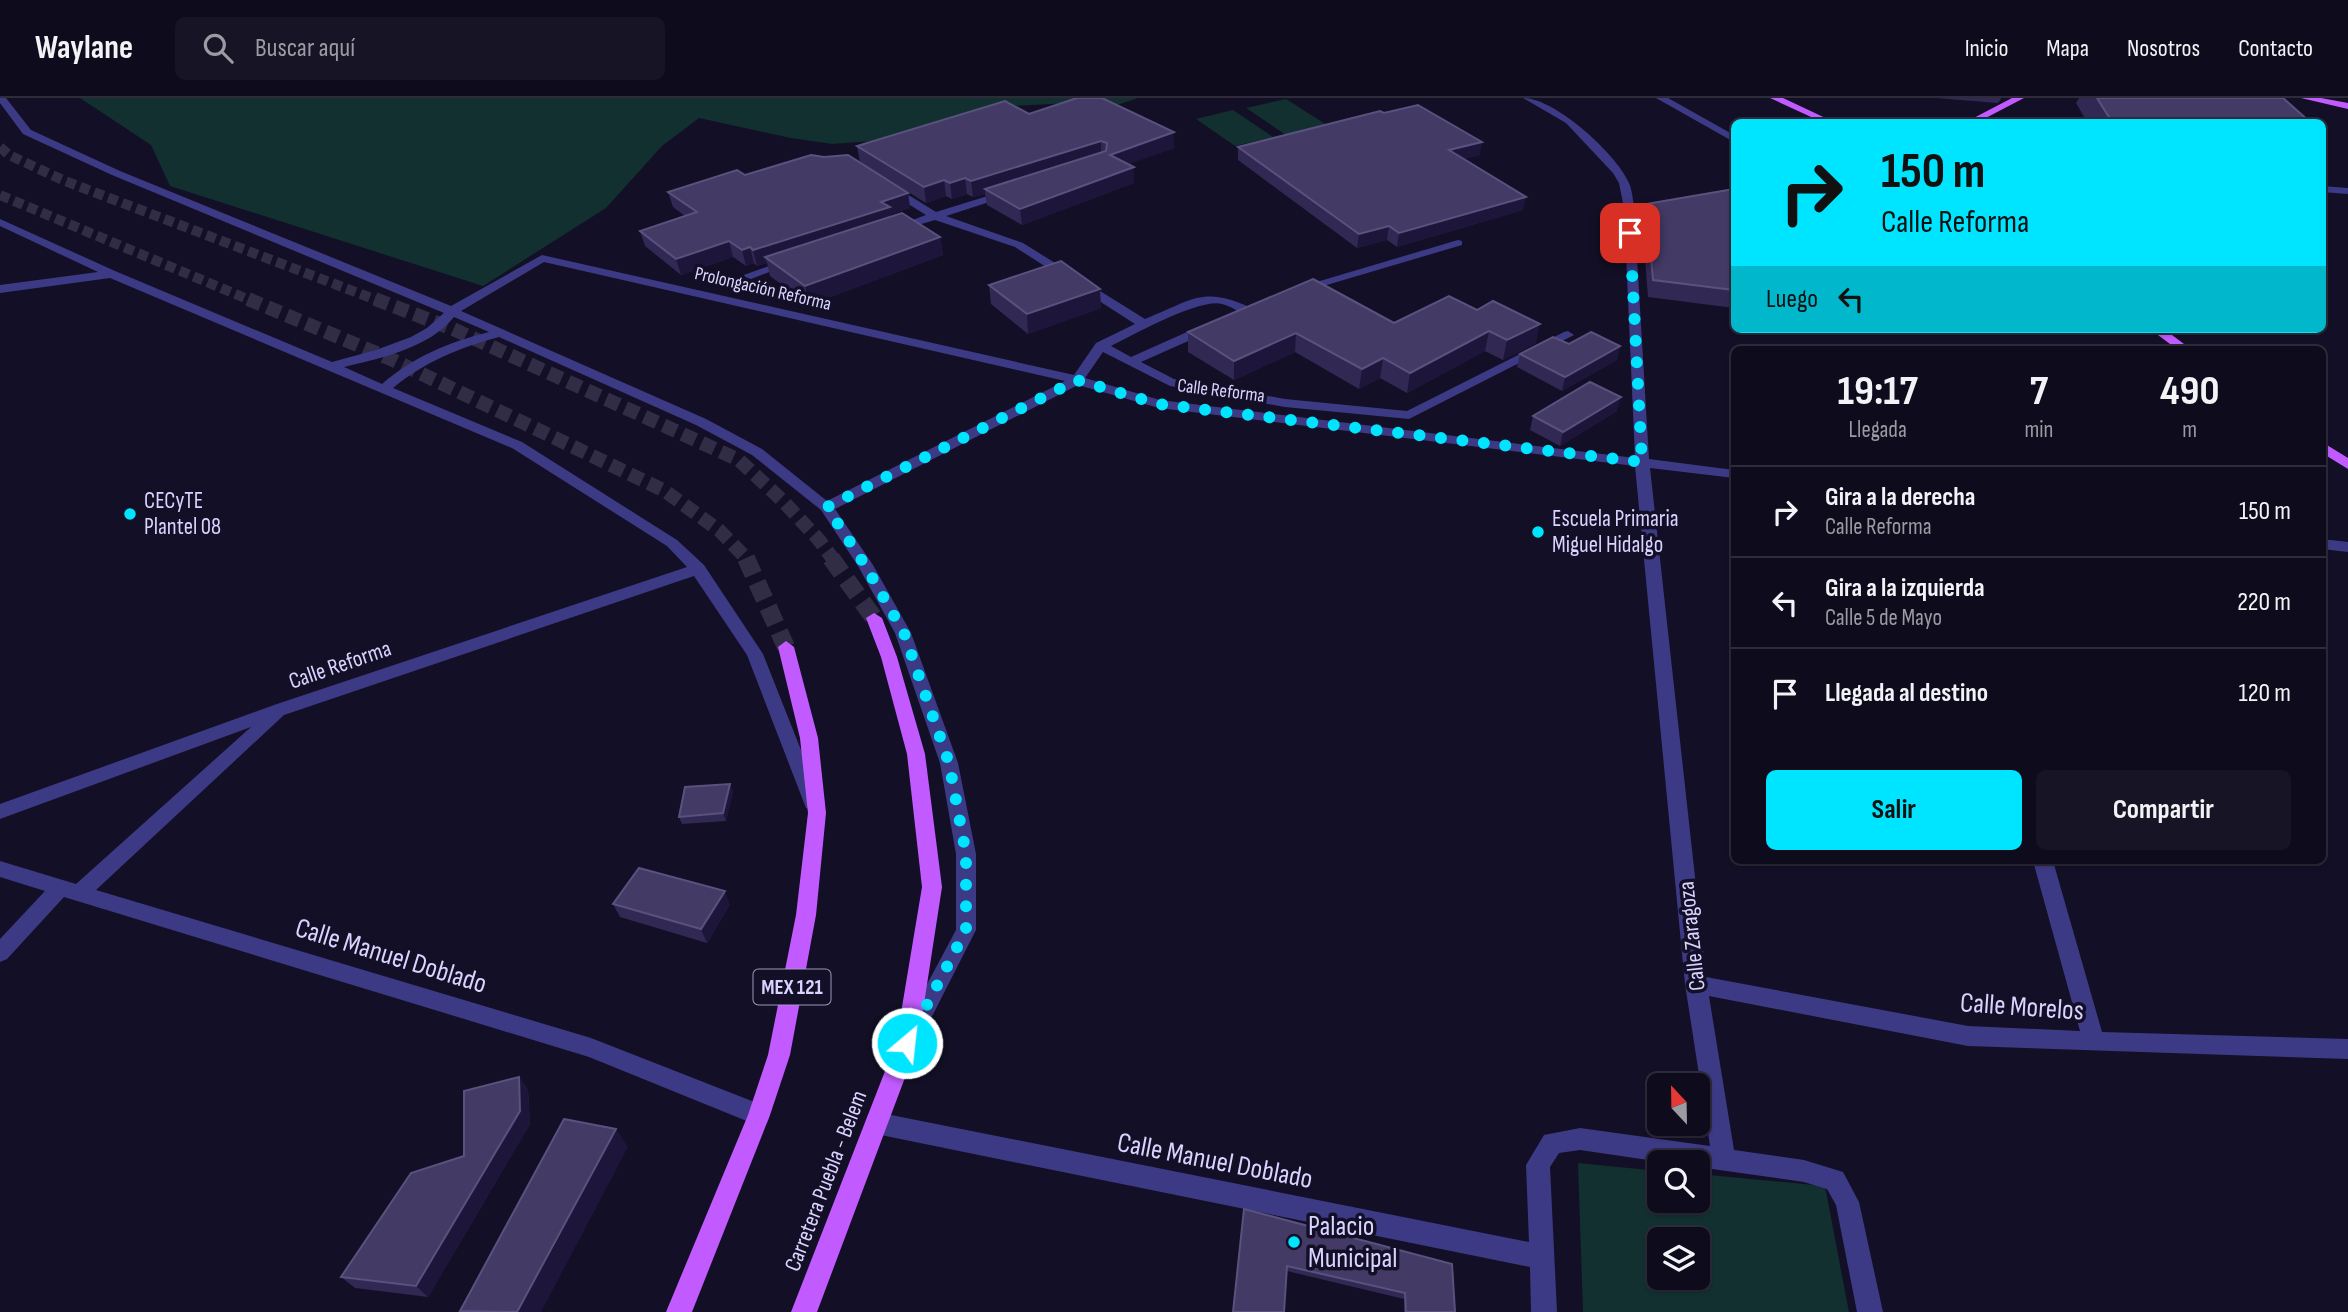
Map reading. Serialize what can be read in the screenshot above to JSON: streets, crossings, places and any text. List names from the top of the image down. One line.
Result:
{"streets":{"main road":["MEX 121","Carretera Puebla - Belem"],"street":["Prolongación Reforma","Calle Reforma","Calle Zaragoza","Calle Manuel Doblado","Calle Morelos"]},"crossings":[["Prolongación Reforma","Calle Reforma"],["Calle Reforma","Calle Zaragoza"],["Calle Zaragoza","Calle Morelos"],["Calle Manuel Doblado","MEX 121"],["Calle Manuel Doblado","Carretera Puebla - Belem"]],"places":["CECyTE Plantel 08","Escuela Primaria Miguel Hidalgo","Palacio Municipal"],"north":"top","page":{"header":"Waylane","search":"Buscar aquí","nav":["Inicio","Mapa","Nosotros","Contacto"],"turn":["150 m","Calle Reforma"],"then":"Luego","eta":["19:17","Llegada","7","min","490","m"],"list":[{"name":"Gira a la derecha","note":"Calle Reforma","value":"150 m"},{"name":"Gira a la izquierda","note":"Calle 5 de Mayo","value":"220 m"},{"name":"Llegada al destino","value":"120 m"}],"buttons":["Salir","Compartir"]}}
